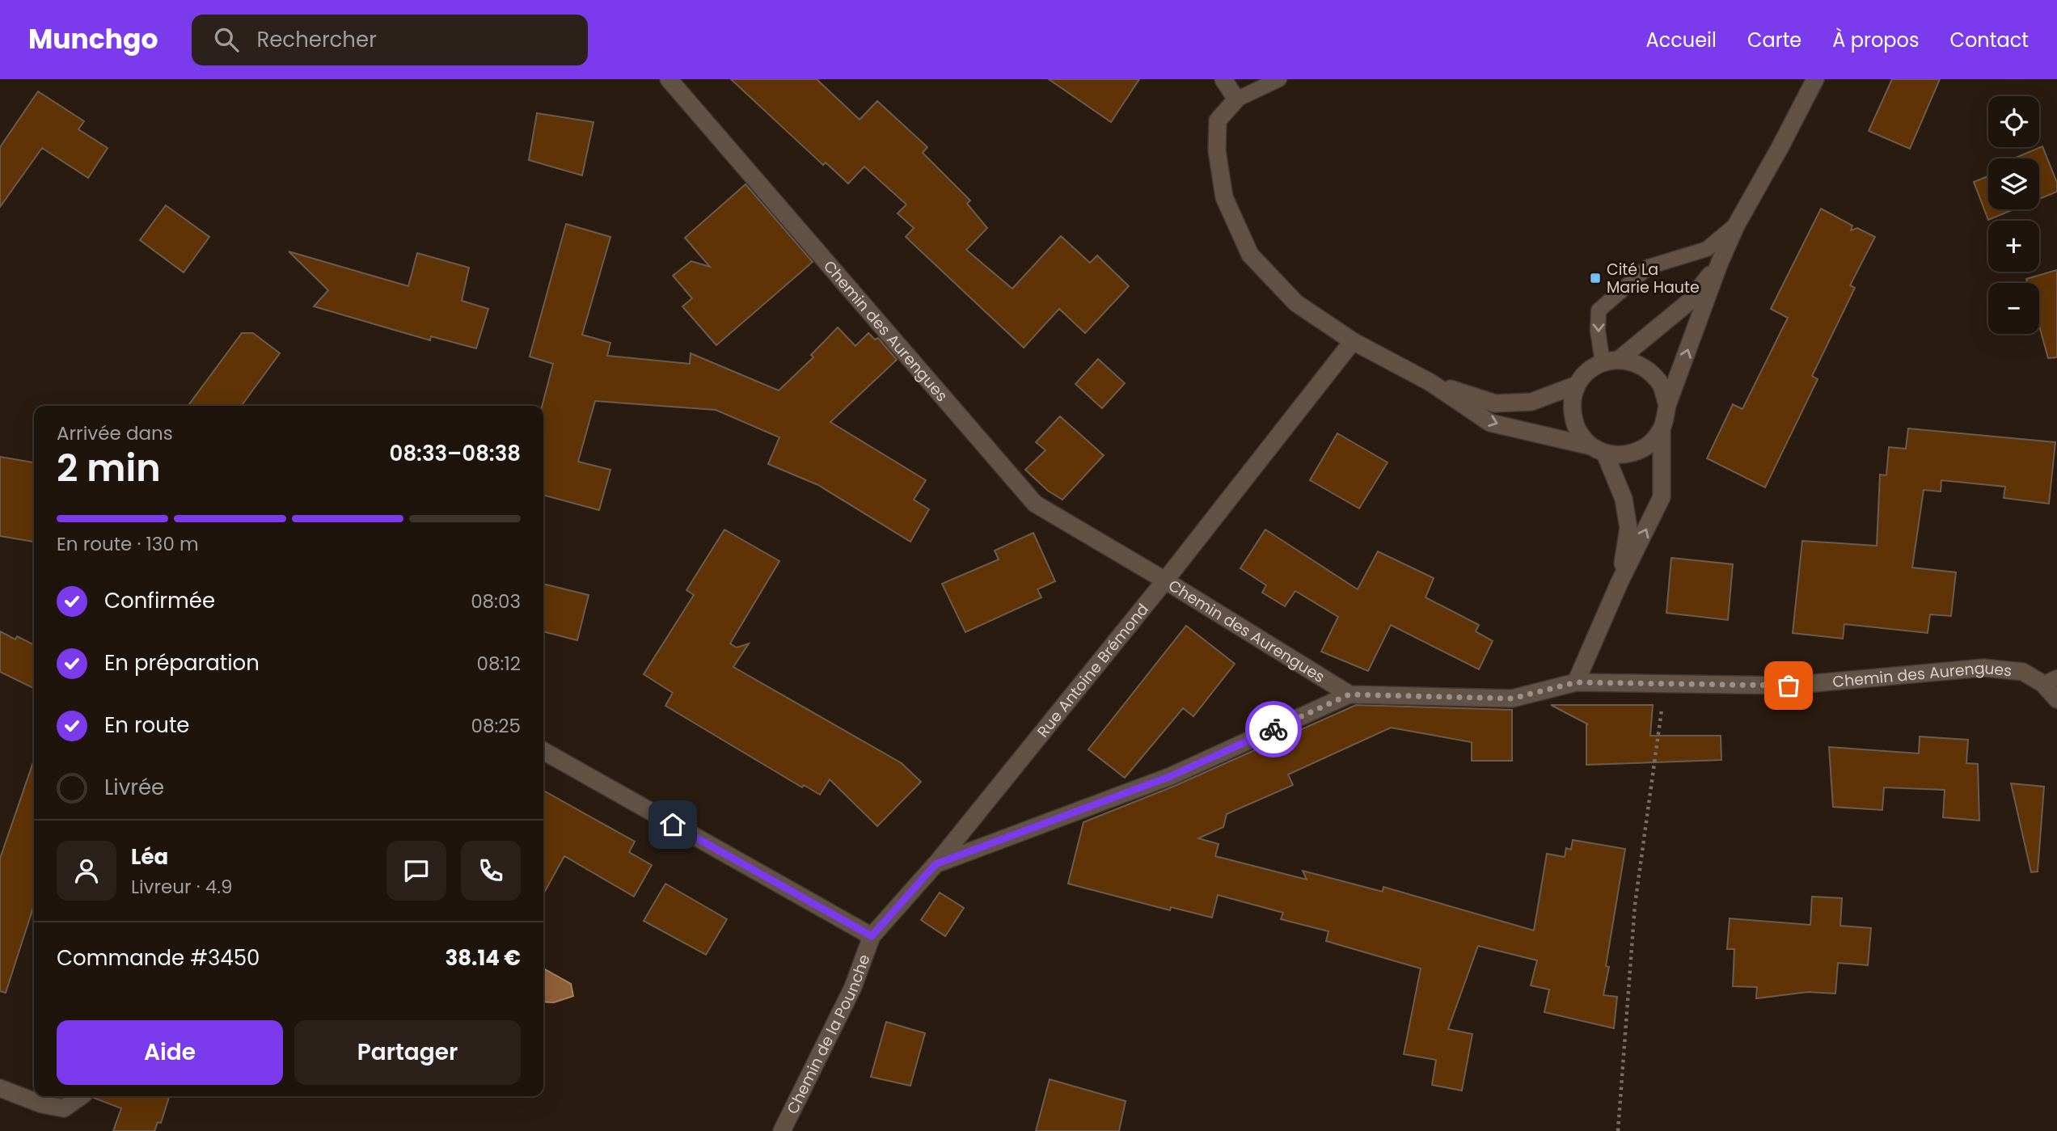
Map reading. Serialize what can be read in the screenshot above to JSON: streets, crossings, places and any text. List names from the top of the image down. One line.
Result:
{"streets":{"street":["Chemin des Aurengues","Rue Antoine Brémond","Chemin de la Pounche"]},"crossings":[["Chemin des Aurengues","Rue Antoine Brémond"],["Chemin des Aurengues","Chemin de la Pounche"],["Rue Antoine Brémond","Chemin de la Pounche"]],"places":{"transit":["Cité La Marie Haute"]},"page":{"header":"Munchgo","search":"Rechercher","nav":["Accueil","Carte","À propos","Contact"],"map_buttons":["+","−"],"heading":["2 min","Arrivée dans","08:33–08:38"],"panel":["Léa","Livreur · 4.9","Commande #3450","38.14 €"],"bar":"En route · 130 m","list":[["Confirmée","08:03"],["En préparation","08:12"],["En route","08:25"],"Livrée"],"buttons":["Aide","Partager"]}}
